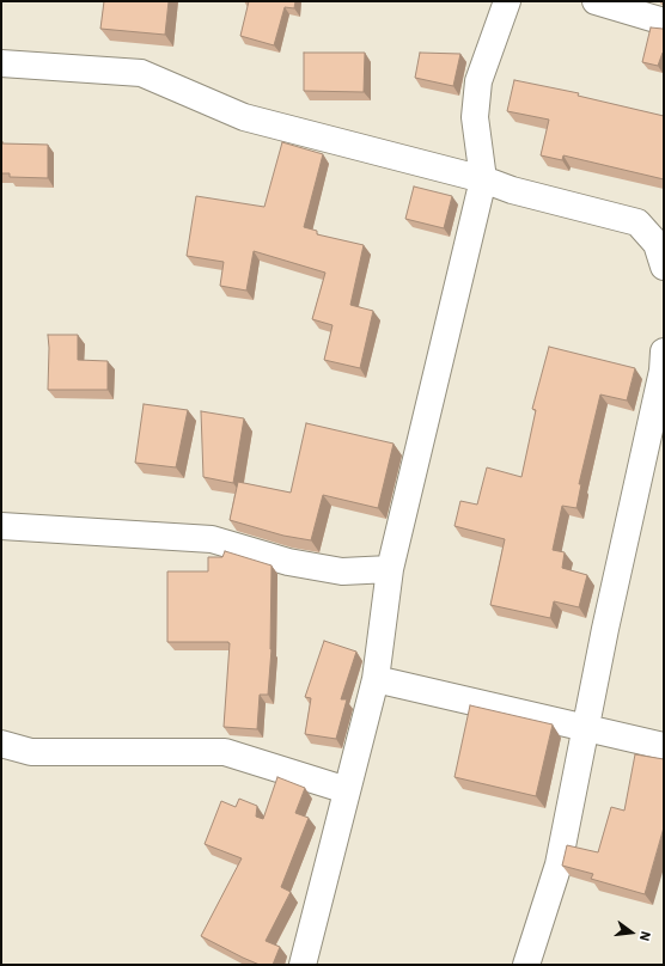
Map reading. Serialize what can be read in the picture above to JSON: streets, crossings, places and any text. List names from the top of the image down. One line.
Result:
{"north":"right"}
